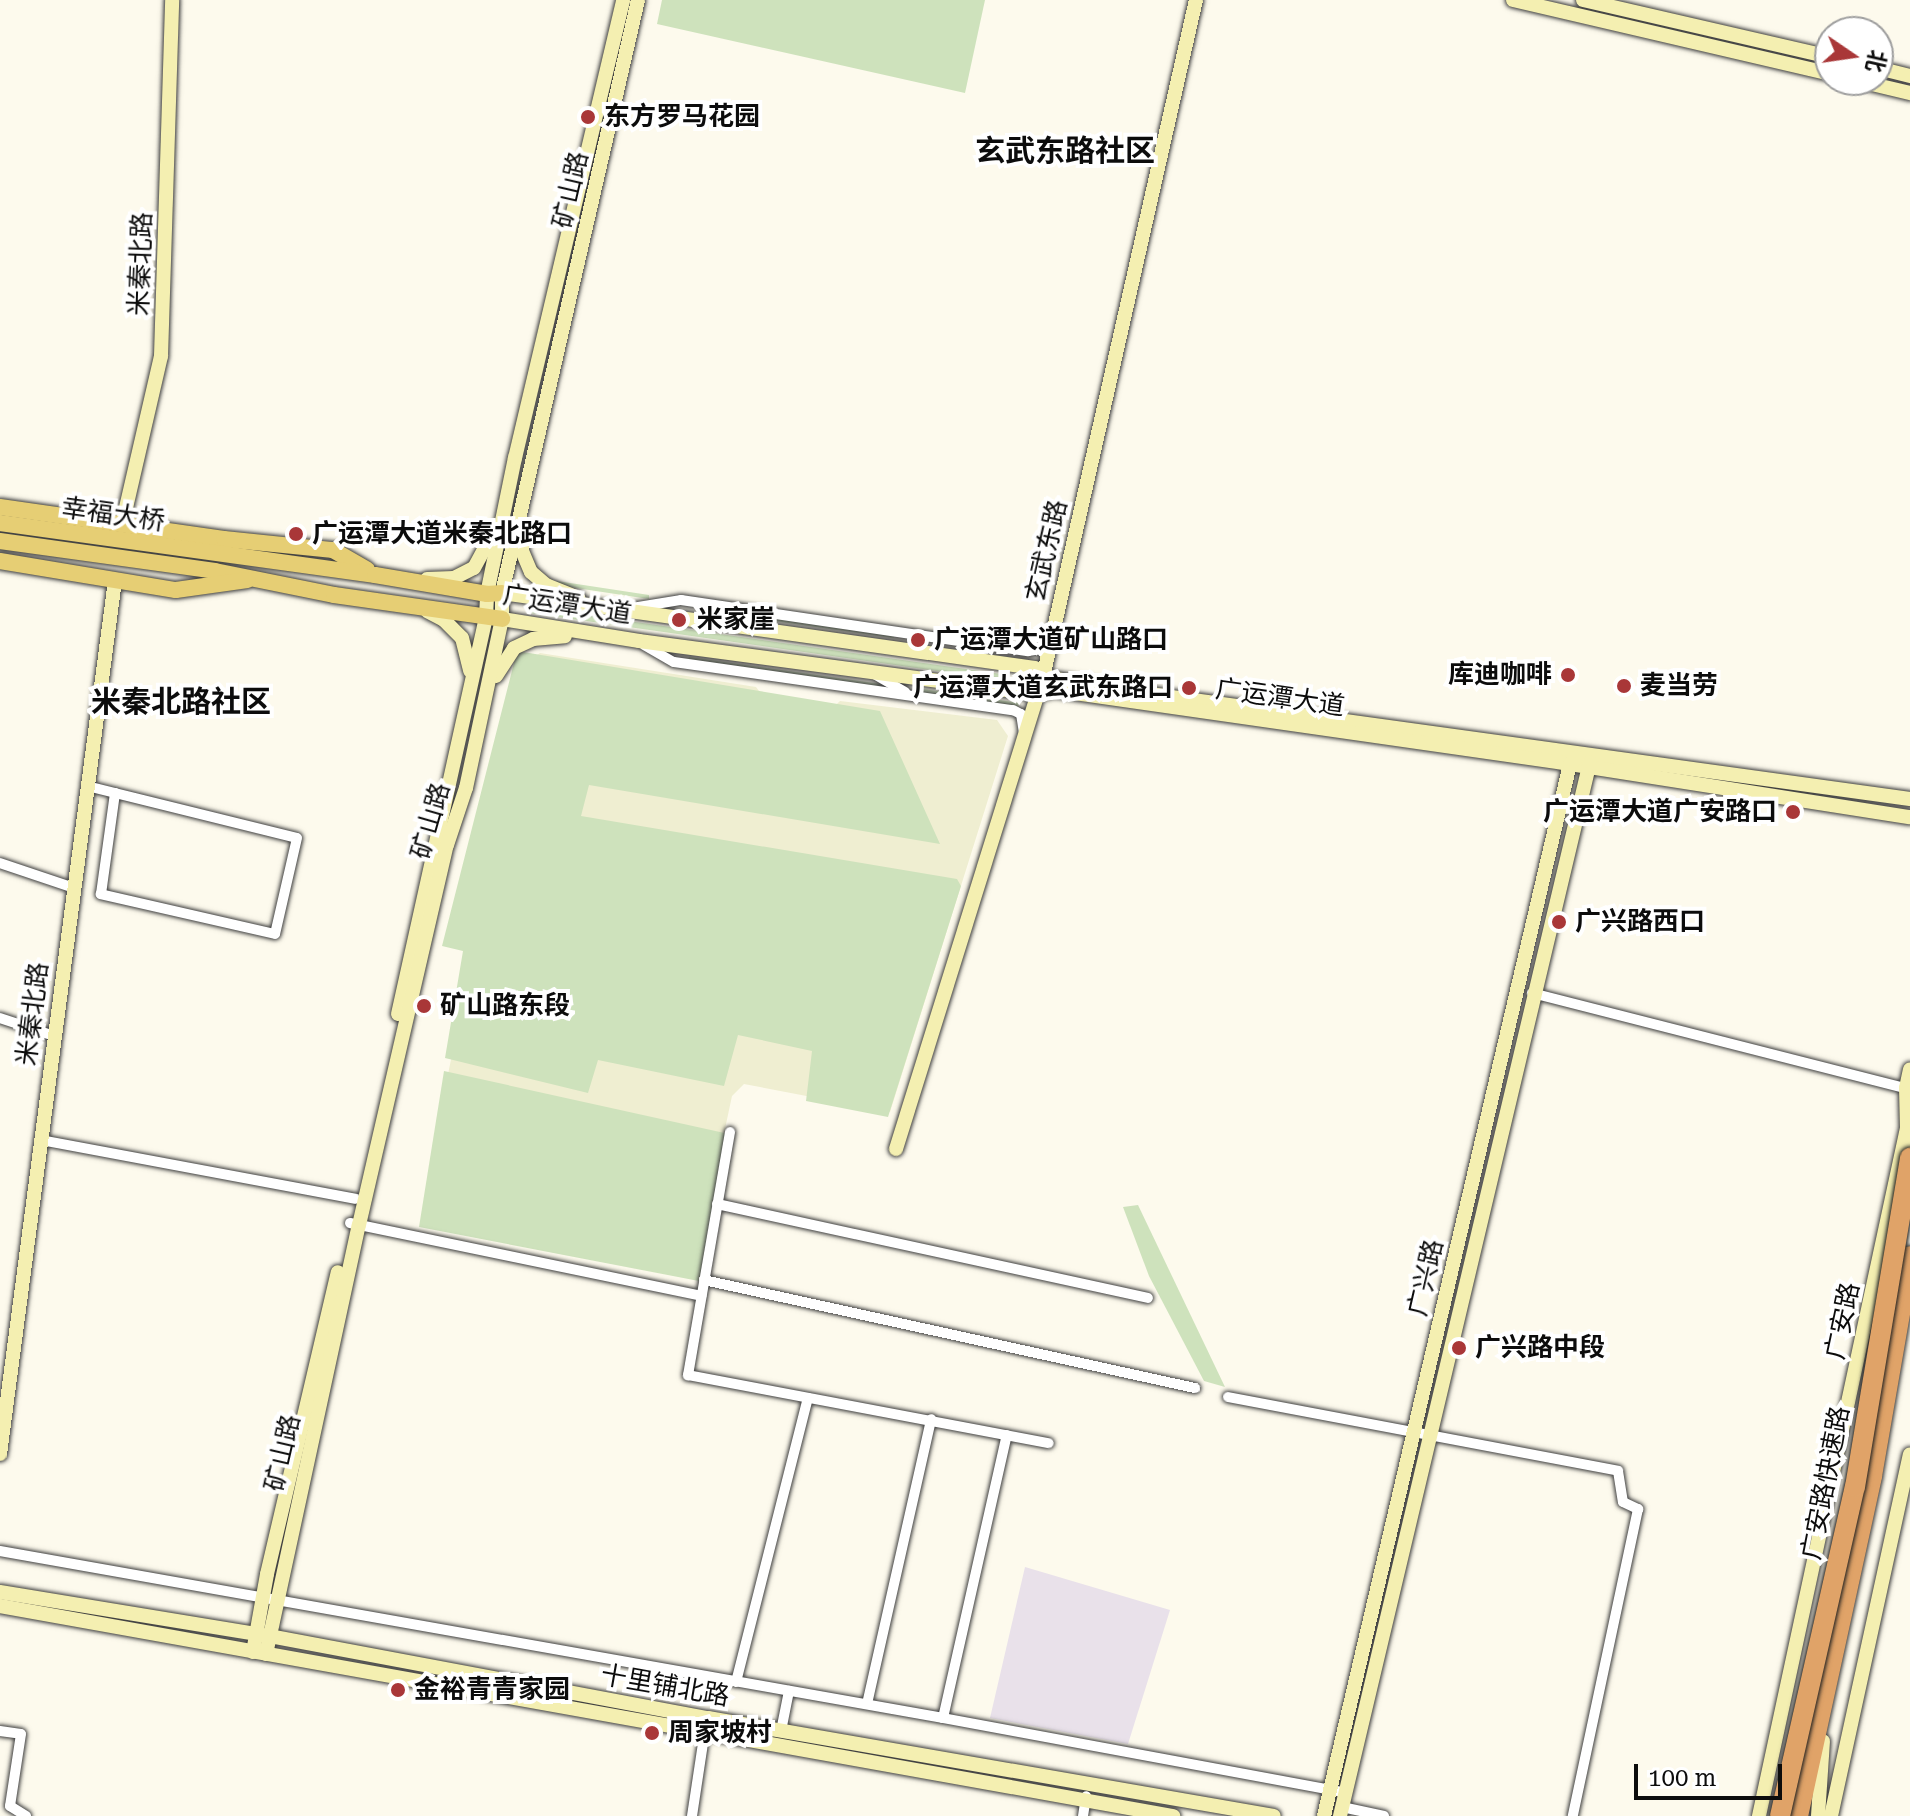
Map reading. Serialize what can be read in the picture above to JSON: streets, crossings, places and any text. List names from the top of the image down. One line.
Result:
{"streets":{"highway":["广安路快速路"],"main road":["矿山路","米秦北路","幸福大桥","玄武东路","广运潭大道","广兴路","广安路","十里铺北路"]},"crossings":[["矿山路","广运潭大道"],["矿山路","十里铺北路"],["幸福大桥","广运潭大道"],["玄武东路","广运潭大道"],["广运潭大道","广兴路"]],"districts":["玄武东路社区","米秦北路社区"],"places":["东方罗马花园","广运潭大道米秦北路口","米家崖","广运潭大道矿山路口","库迪咖啡","麦当劳","广运潭大道玄武东路口","广运潭大道广安路口","广兴路西口","矿山路东段","广兴路中段","金裕青青家园","周家坡村"],"scale_bar":"100 m","north":"right"}
